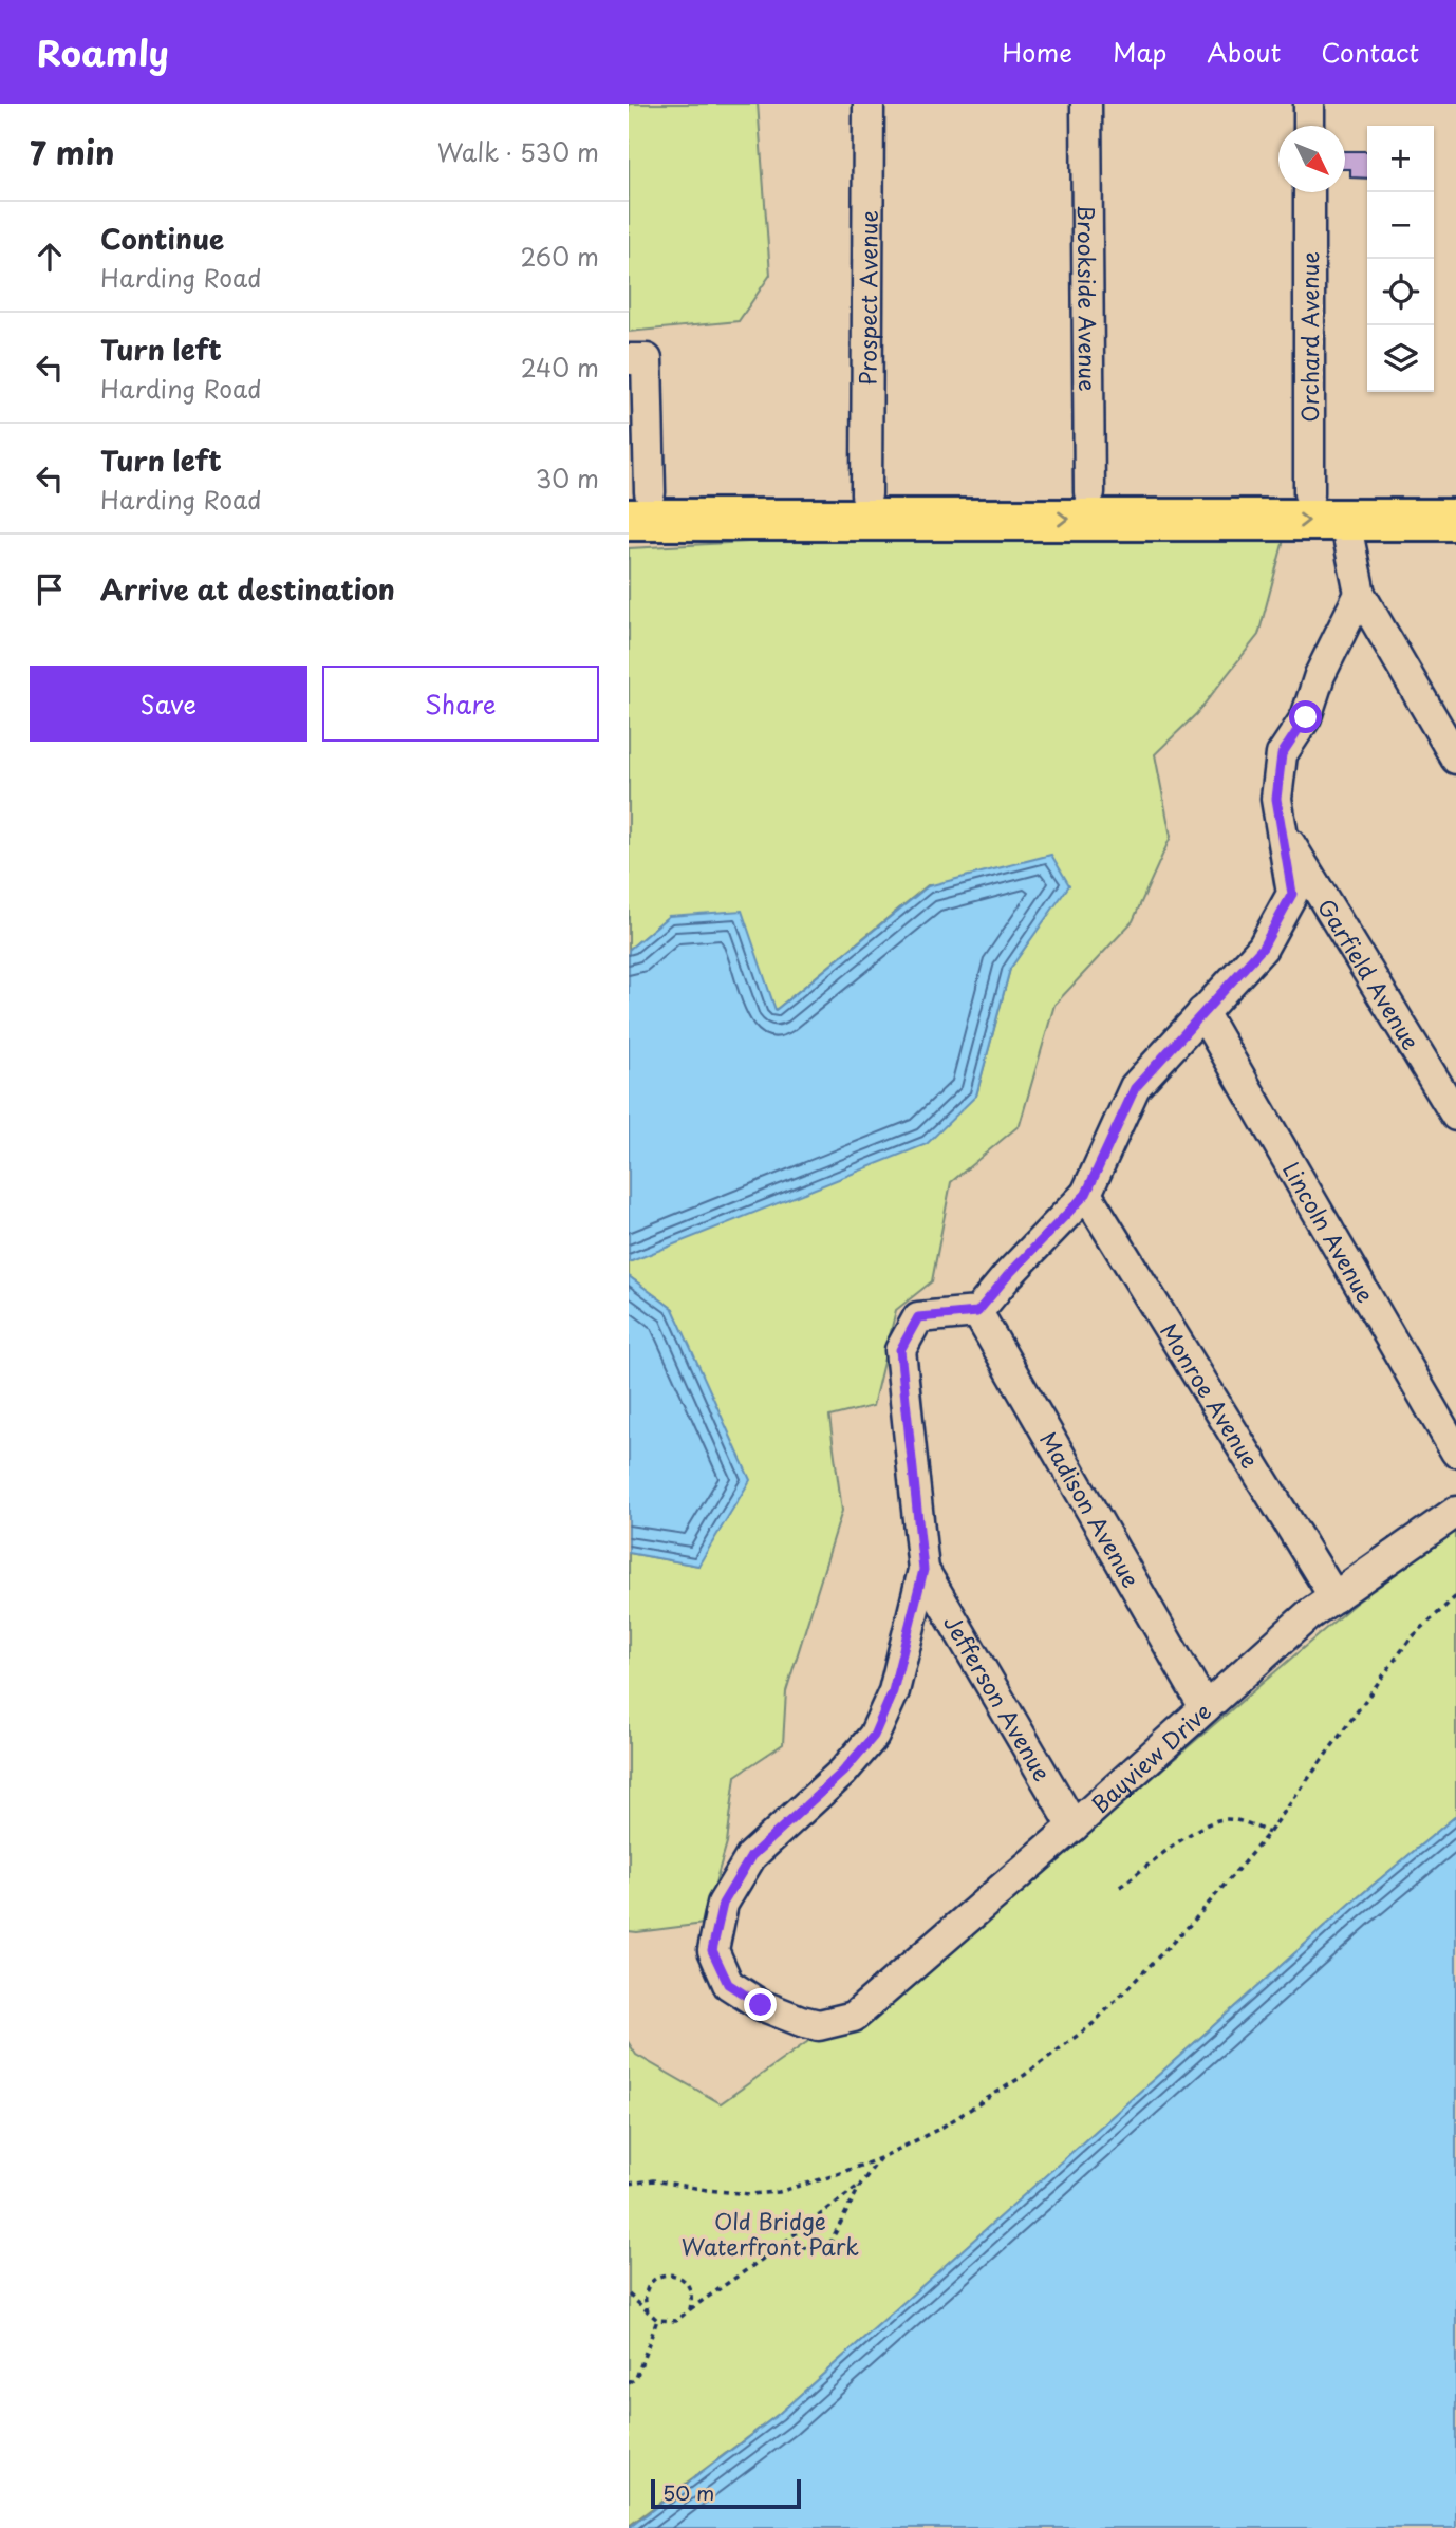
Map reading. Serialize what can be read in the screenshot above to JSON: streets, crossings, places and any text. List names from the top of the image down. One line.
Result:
{"streets":{"street":["Brookside Avenue","Prospect Avenue","Orchard Avenue","Garfield Avenue","Lincoln Avenue","Monroe Avenue","Madison Avenue","Jefferson Avenue","Bayview Drive"]},"crossings":[["Monroe Avenue","Bayview Drive"],["Madison Avenue","Bayview Drive"],["Jefferson Avenue","Bayview Drive"]],"parks":["Old Bridge Waterfront Park"],"scale_bar":"50 m","north":"bottom right","page":{"header":"Roamly","nav":["Home","Map","About","Contact"],"heading":["7 min","Walk · 530 m"],"map_buttons":["+","−"],"list":[["Continue","Harding Road","260 m"],["Turn left","Harding Road","240 m"],["Turn left","Harding Road","30 m"],"Arrive at destination"],"buttons":["Save","Share"],"scale":"50 m"}}
